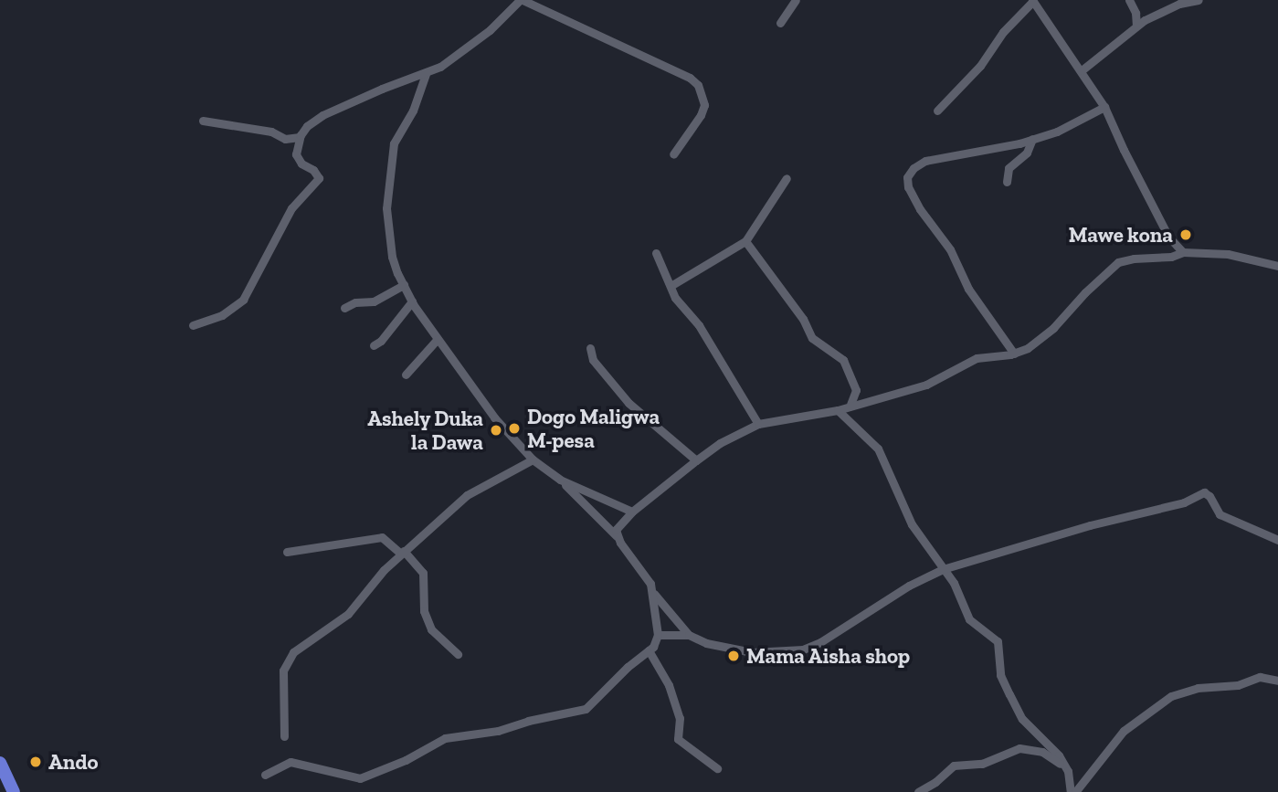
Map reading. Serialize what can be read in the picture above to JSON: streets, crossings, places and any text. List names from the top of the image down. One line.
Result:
{"places":["Mawe kona","Dogo Maligwa M-pesa","Ashely Duka la Dawa","Mama Aisha shop","Ando"]}
